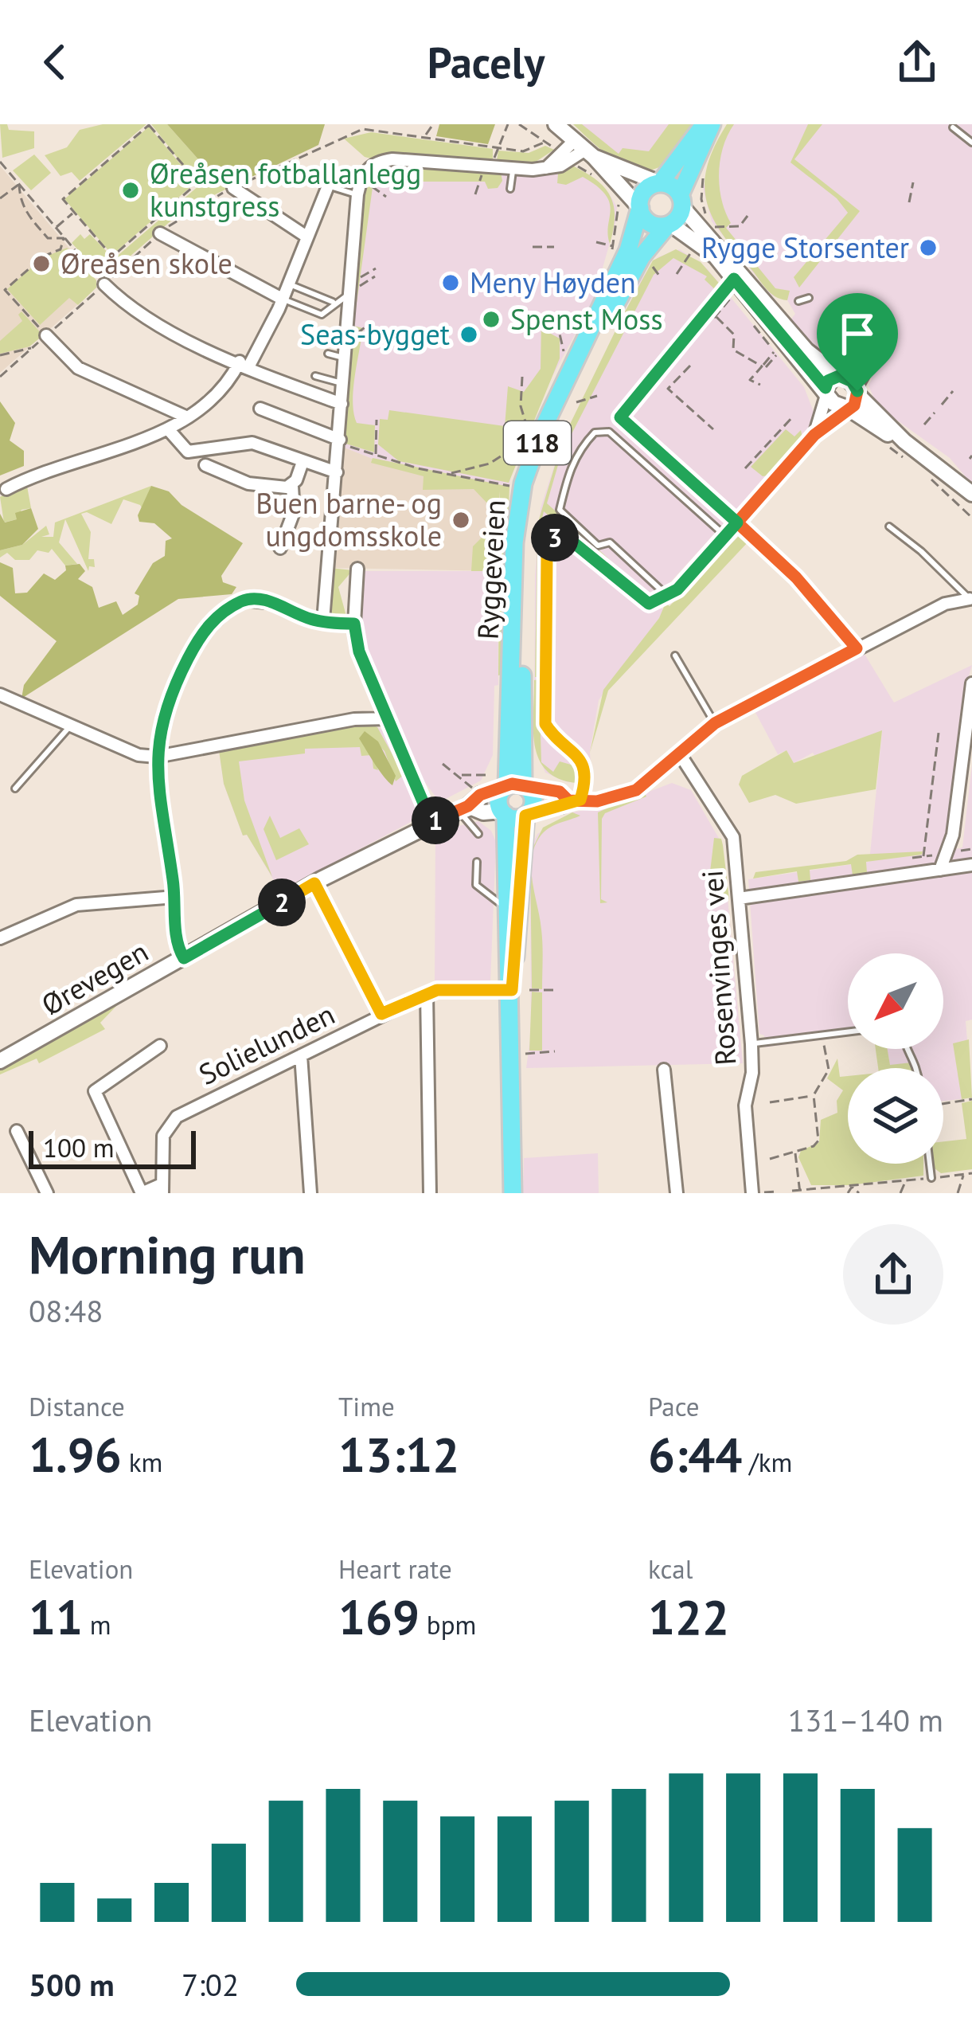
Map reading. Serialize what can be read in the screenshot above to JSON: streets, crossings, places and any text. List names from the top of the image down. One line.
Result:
{"streets":{"main road":["118","Ryggeveien"],"street":["Rosenvinges vei","Ørevegen","Solielunden"]},"crossings":[["118","Ryggeveien"],["118","Ørevegen"],["118","Solielunden"],["Ryggeveien","Ørevegen"]],"places":["Øreåsen fotballanlegg kunstgress","Rygge Storsenter","Øreåsen skole","Meny Høyden","Spenst Moss","Seas-bygget","Buen barne- og ungdomsskole"],"scale_bar":"100 m","north":"bottom left","page":{"header":"Pacely","pins":["3","1","2"],"scale":"100 m","heading":["Morning run","08:48"],"stats":[["Distance","1.96 km"],["Time","13:12"],["Pace","6:44 /km"],["Elevation","11 m"],["Heart rate","169 bpm"],["kcal","122"]],"chart":["Elevation","131–140 m"],"list":[{"name":"500 m","note":"7:02"}]}}
